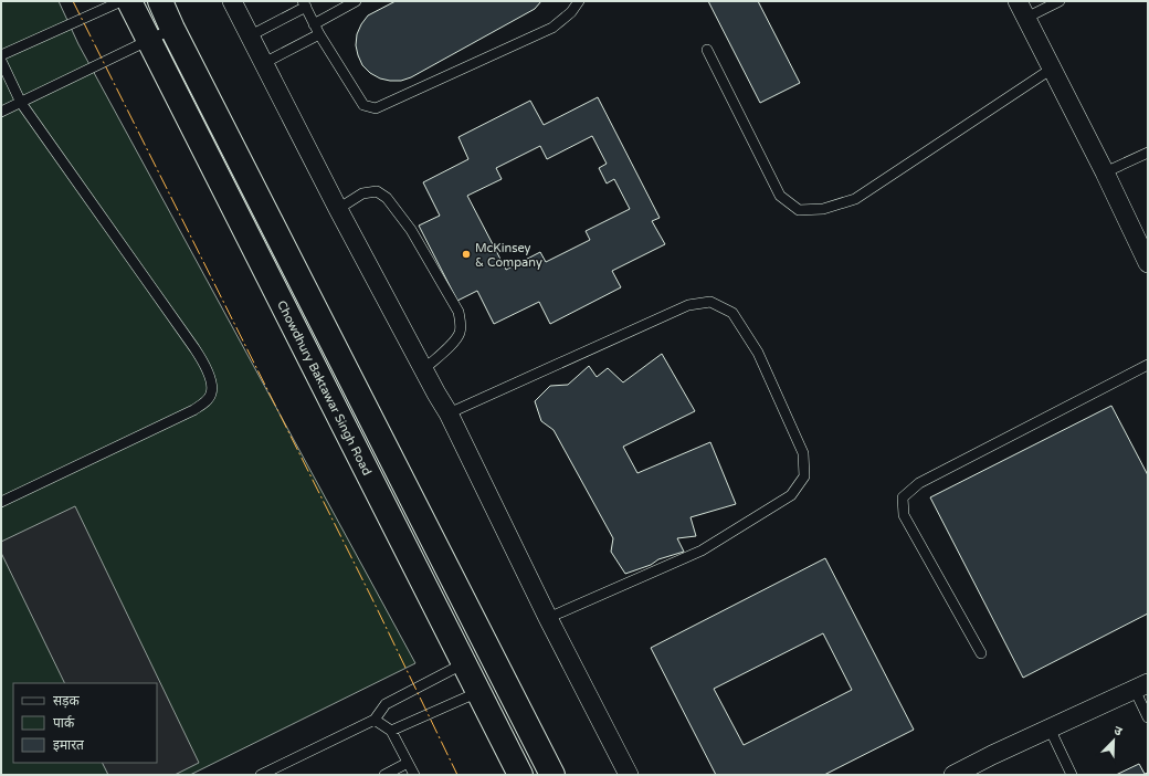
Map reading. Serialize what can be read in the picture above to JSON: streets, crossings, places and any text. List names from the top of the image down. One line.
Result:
{"streets":{"main road":["Chowdhury Baktawar Singh Road"]},"places":["McKinsey & Company"],"legend":["सड़क","पार्क","इमारत"],"north":"top right"}
